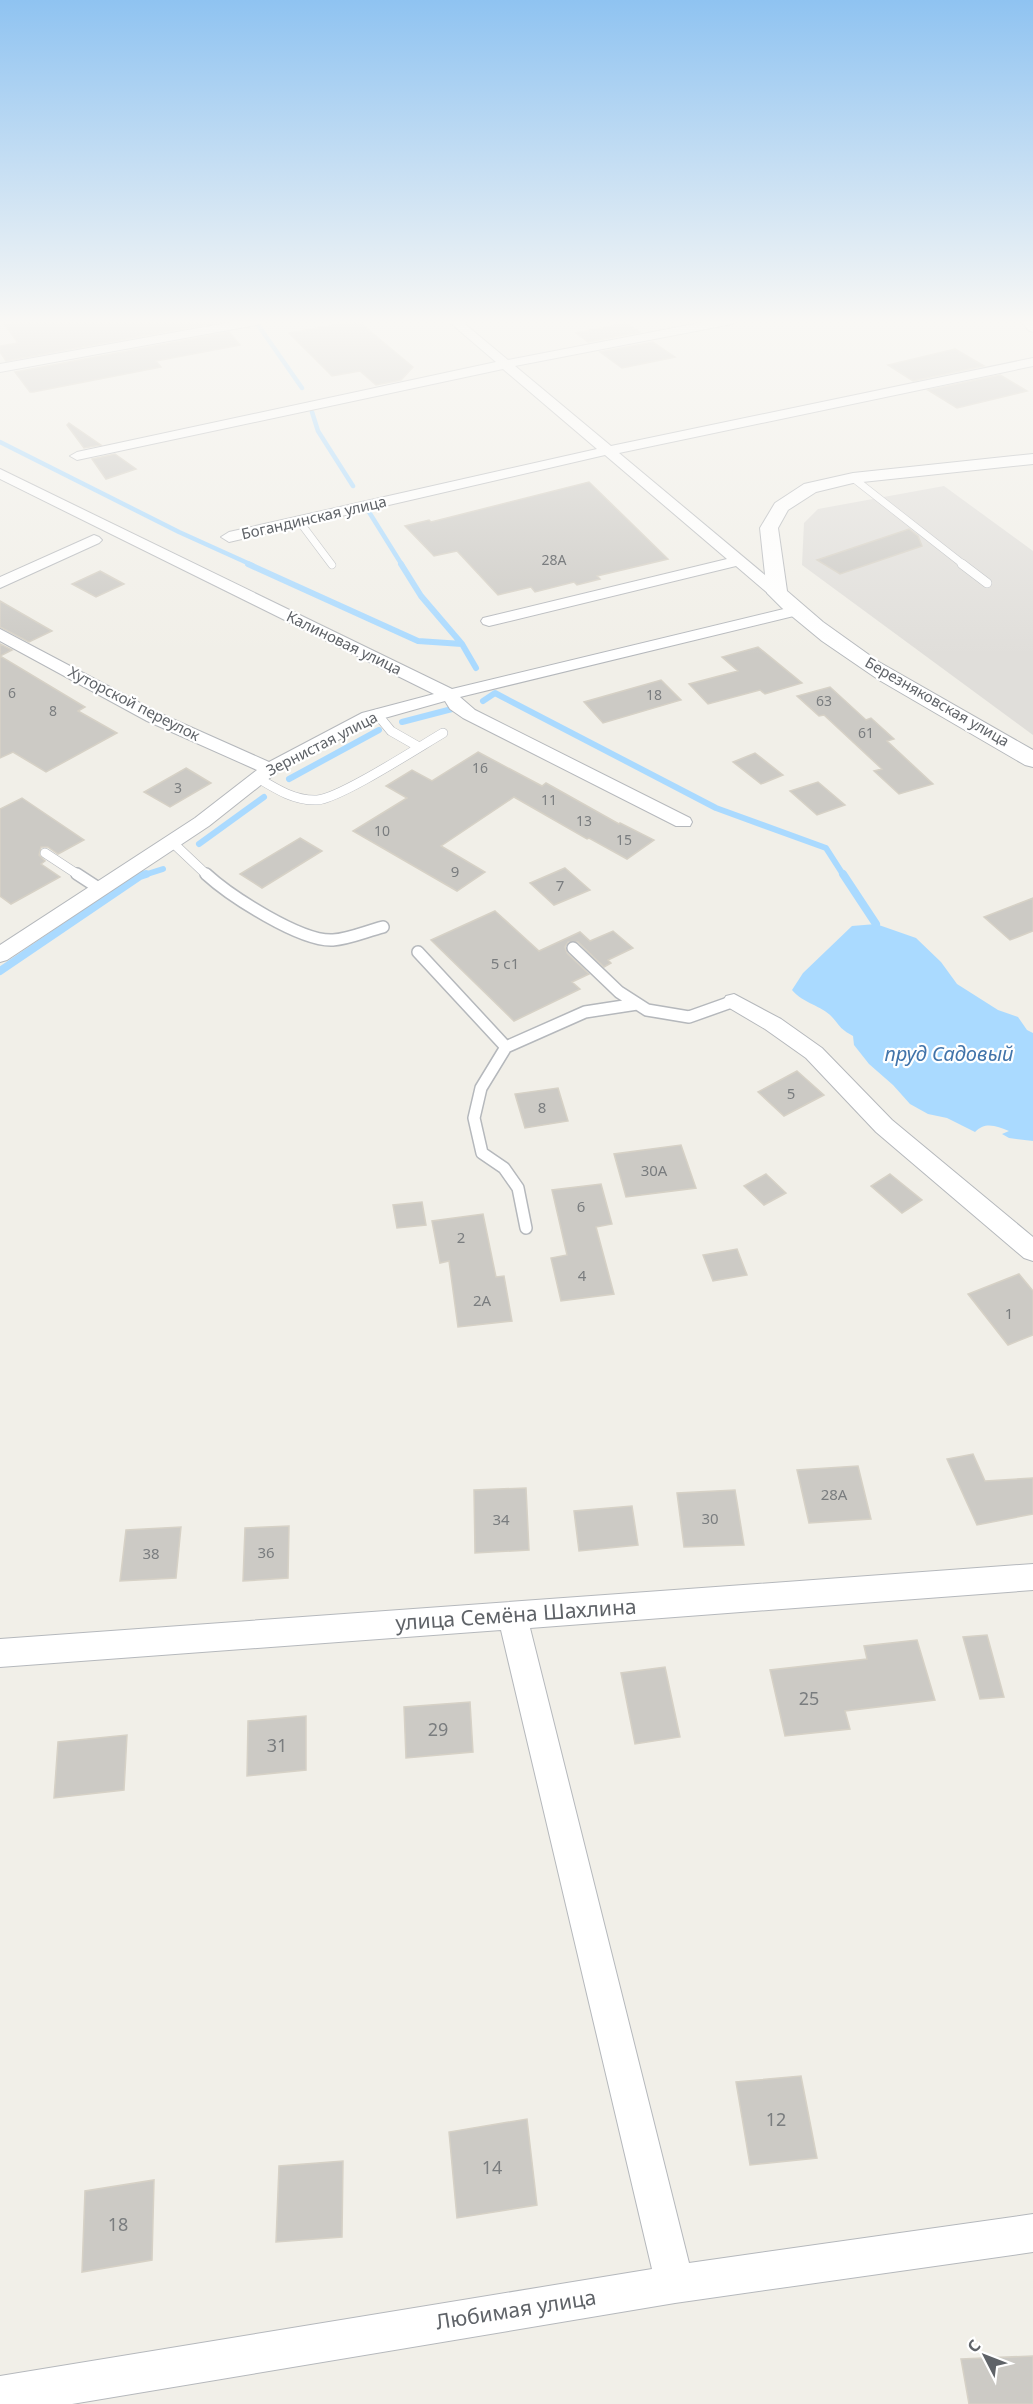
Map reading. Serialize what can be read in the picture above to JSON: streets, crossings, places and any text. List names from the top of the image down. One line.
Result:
{"streets":{"street":["Богандинская улица","Калиновая улица","Березняковская улица","Хуторской переулок","Зернистая улица","улица Семёна Шахлина","Любимая улица"]},"crossings":[["Калиновая улица","Зернистая улица"],["Березняковская улица","Зернистая улица"],["Хуторской переулок","Зернистая улица"]],"water":["пруд Садовый"],"house_numbers":["28А","6","18","63","8","61","16","3","11","13","10","15","9","7","5 с1","5","8","30А","6","2","4","2А","1","28А","30","34","36","38","25","29","31","12","14","18"],"north":"top left"}
